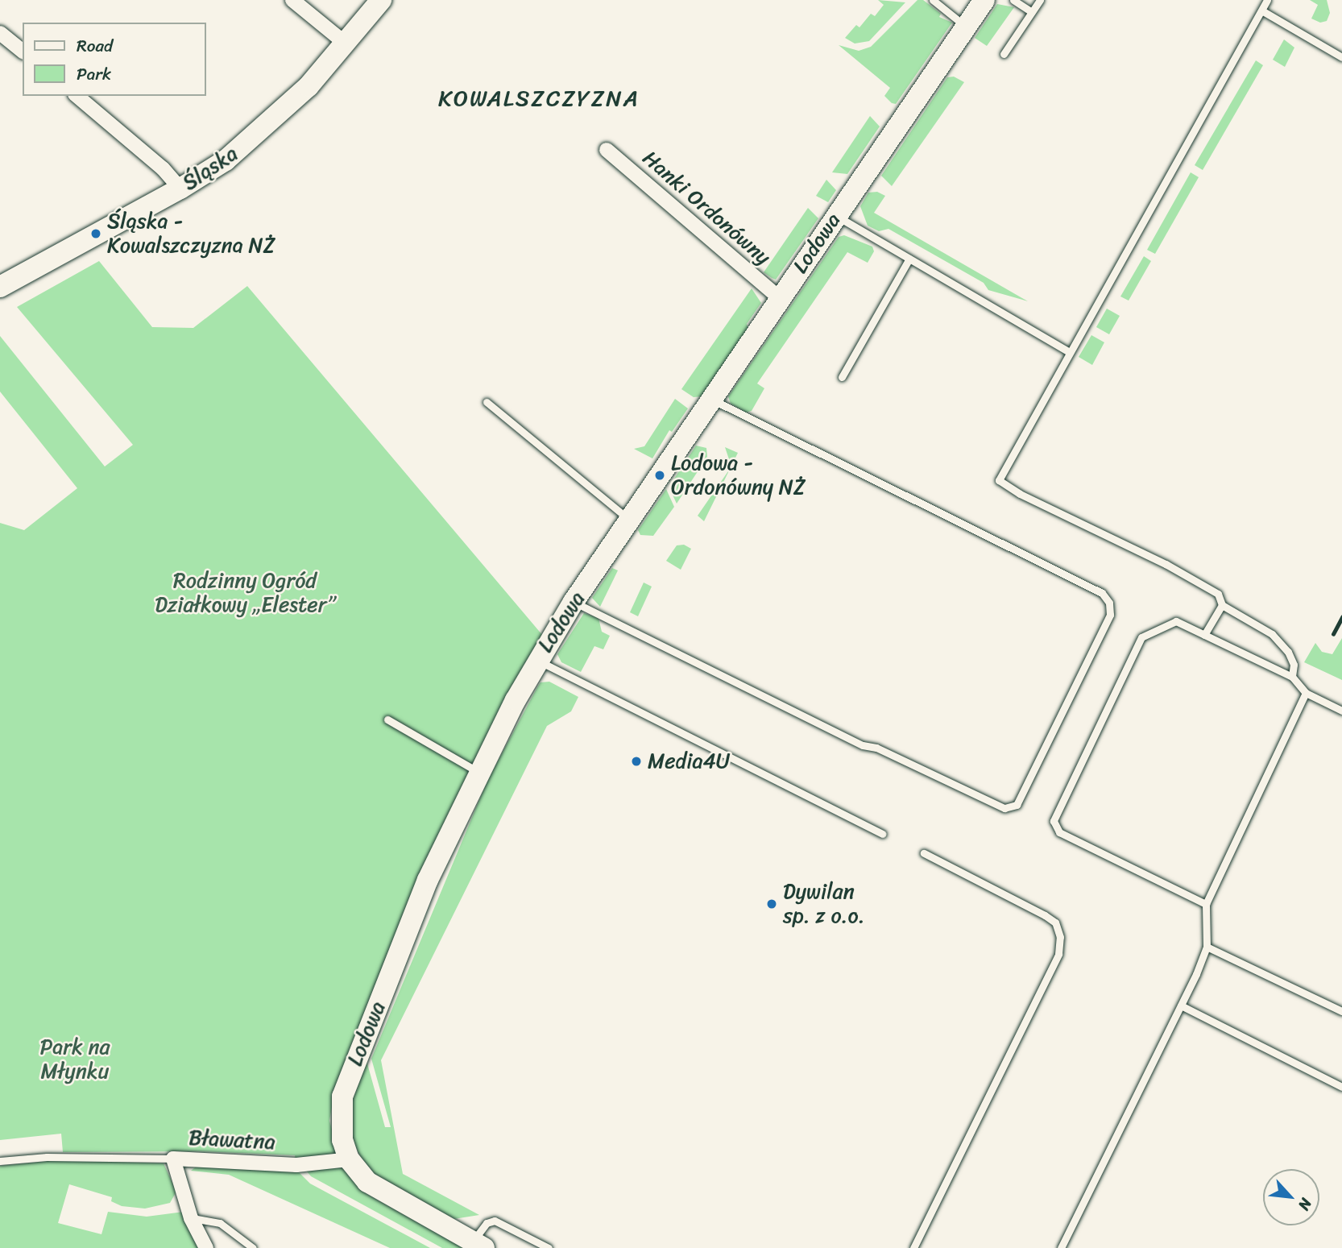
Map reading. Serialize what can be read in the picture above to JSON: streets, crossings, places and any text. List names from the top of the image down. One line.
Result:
{"streets":{"street":["Śląska","Hanki Ordonówny","Lodowa","Bławatna"]},"crossings":[["Hanki Ordonówny","Lodowa"],["Lodowa","Bławatna"]],"districts":["KOWALSZCZYZNA"],"parks":["Rodzinny Ogród Działkowy „Elester”","Park na Młynku"],"places":["Śląska - Kowalszczyzna NŻ","Lodowa - Ordonówny NŻ","Media4U","Dywilan sp. z o.o."],"legend":["Road","Park"],"north":"bottom right"}
